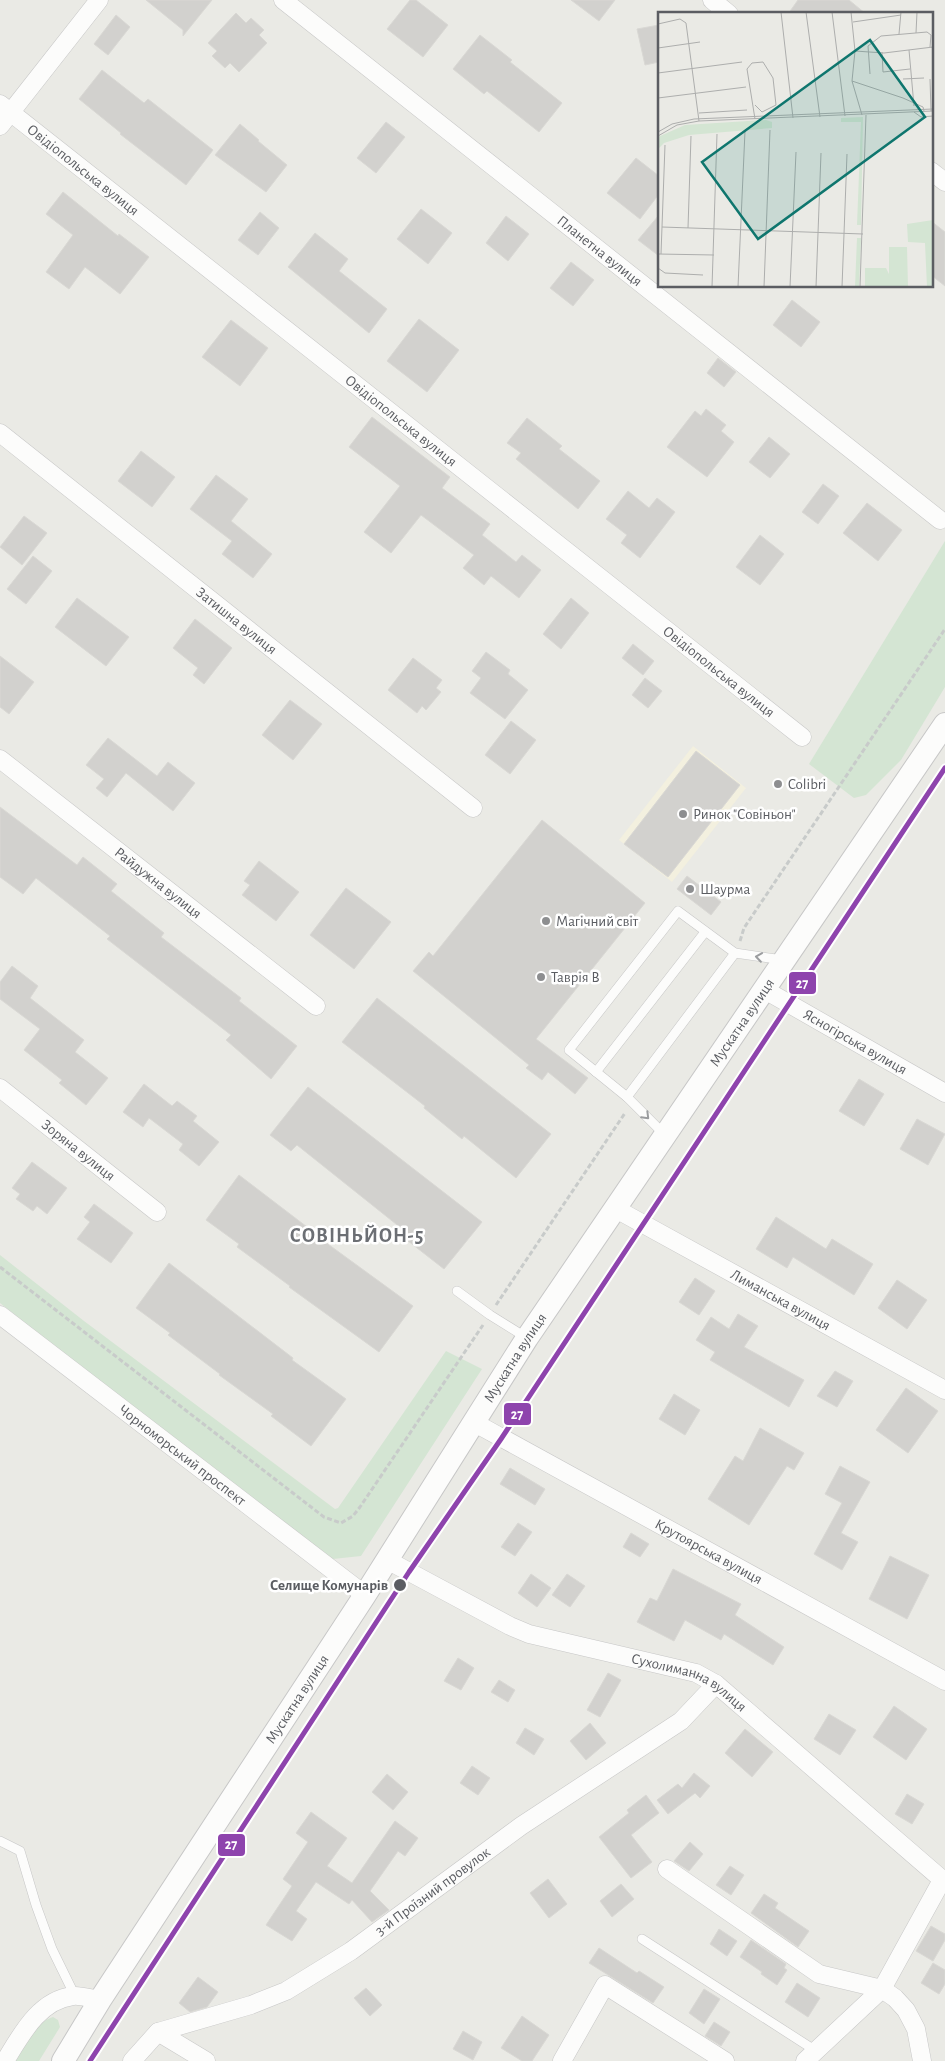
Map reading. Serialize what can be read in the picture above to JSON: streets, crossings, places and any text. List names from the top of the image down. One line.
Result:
{"streets":{"street":["Овідіопольська вулиця","Планетна вулиця","Затишна вулиця","Райдужна вулиця","Мускатна вулиця","Ясногірська вулиця","Зоряна вулиця","Лиманська вулиця","Чорноморський проспект","Крутоярська вулиця","Сухолиманна вулиця","3-й Проїзний провулок"]},"crossings":[["Мускатна вулиця","Ясногірська вулиця"],["Мускатна вулиця","Лиманська вулиця"],["Мускатна вулиця","Чорноморський проспект"],["Мускатна вулиця","Крутоярська вулиця"],["Мускатна вулиця","Сухолиманна вулиця"],["Сухолиманна вулиця","3-й Проїзний провулок"]],"districts":["СОВІНЬЙОН-5"],"places":["Colibri","Ринок \"Совіньон\"","Шаурма","Магічний світ","Таврія В","Селище Комунарів"],"lines":["transit line 27"]}
